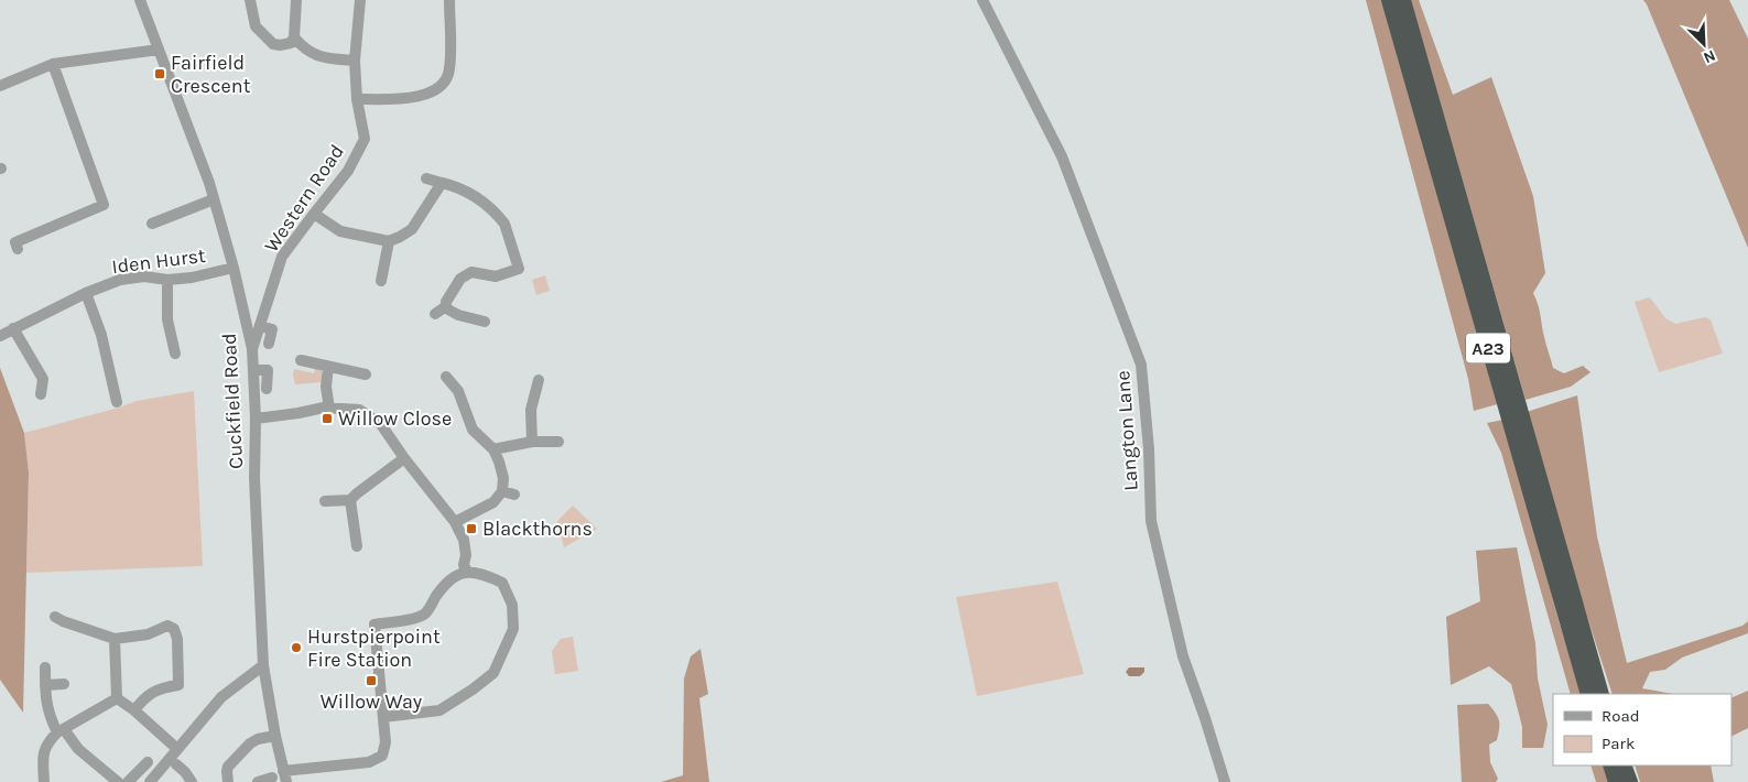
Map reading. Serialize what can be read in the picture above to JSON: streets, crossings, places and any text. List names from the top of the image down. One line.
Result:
{"streets":{"highway":["A23"],"street":["Western Road","Iden Hurst","Cuckfield Road","Langton Lane"]},"crossings":[["Western Road","Cuckfield Road"],["Iden Hurst","Cuckfield Road"]],"places":{"transit":["Fairfield Crescent","Willow Close","Blackthorns","Willow Way"],"other":["Hurstpierpoint Fire Station"]},"legend":["Road","Park"],"north":"bottom right"}
